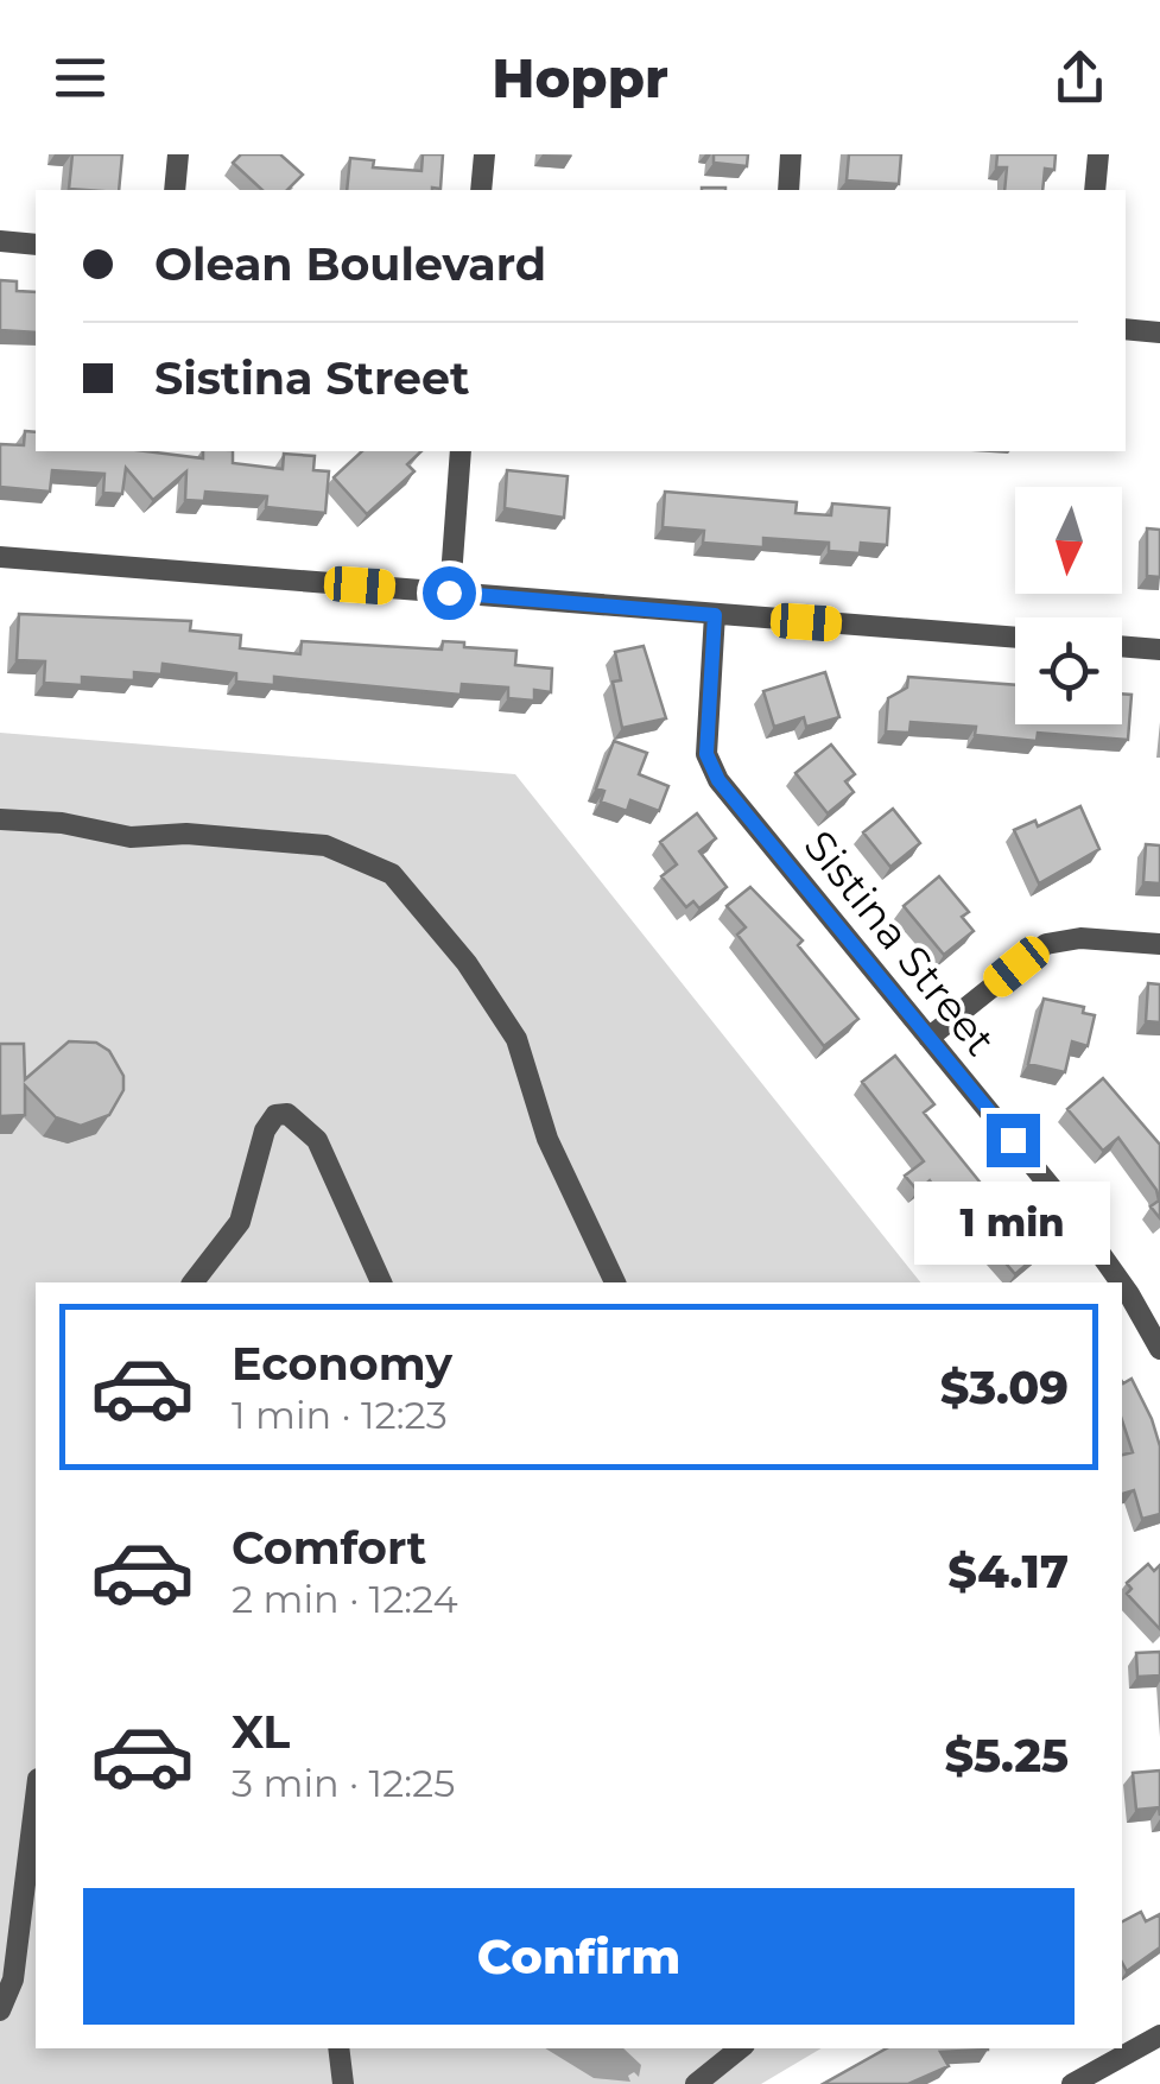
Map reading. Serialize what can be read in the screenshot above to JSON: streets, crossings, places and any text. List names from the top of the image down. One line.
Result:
{"streets":{"street":["Sistina Street"]},"north":"bottom","page":{"header":"Hoppr","banner":["Olean Boulevard","Sistina Street"],"bubble":"1 min","list":[{"name":"Economy","note":"1 min · 12:23","value":"$3.09"},{"name":"Comfort","note":"2 min · 12:24","value":"$4.17"},{"name":"XL","note":"3 min · 12:25","value":"$5.25"}],"buttons":"Confirm"}}
